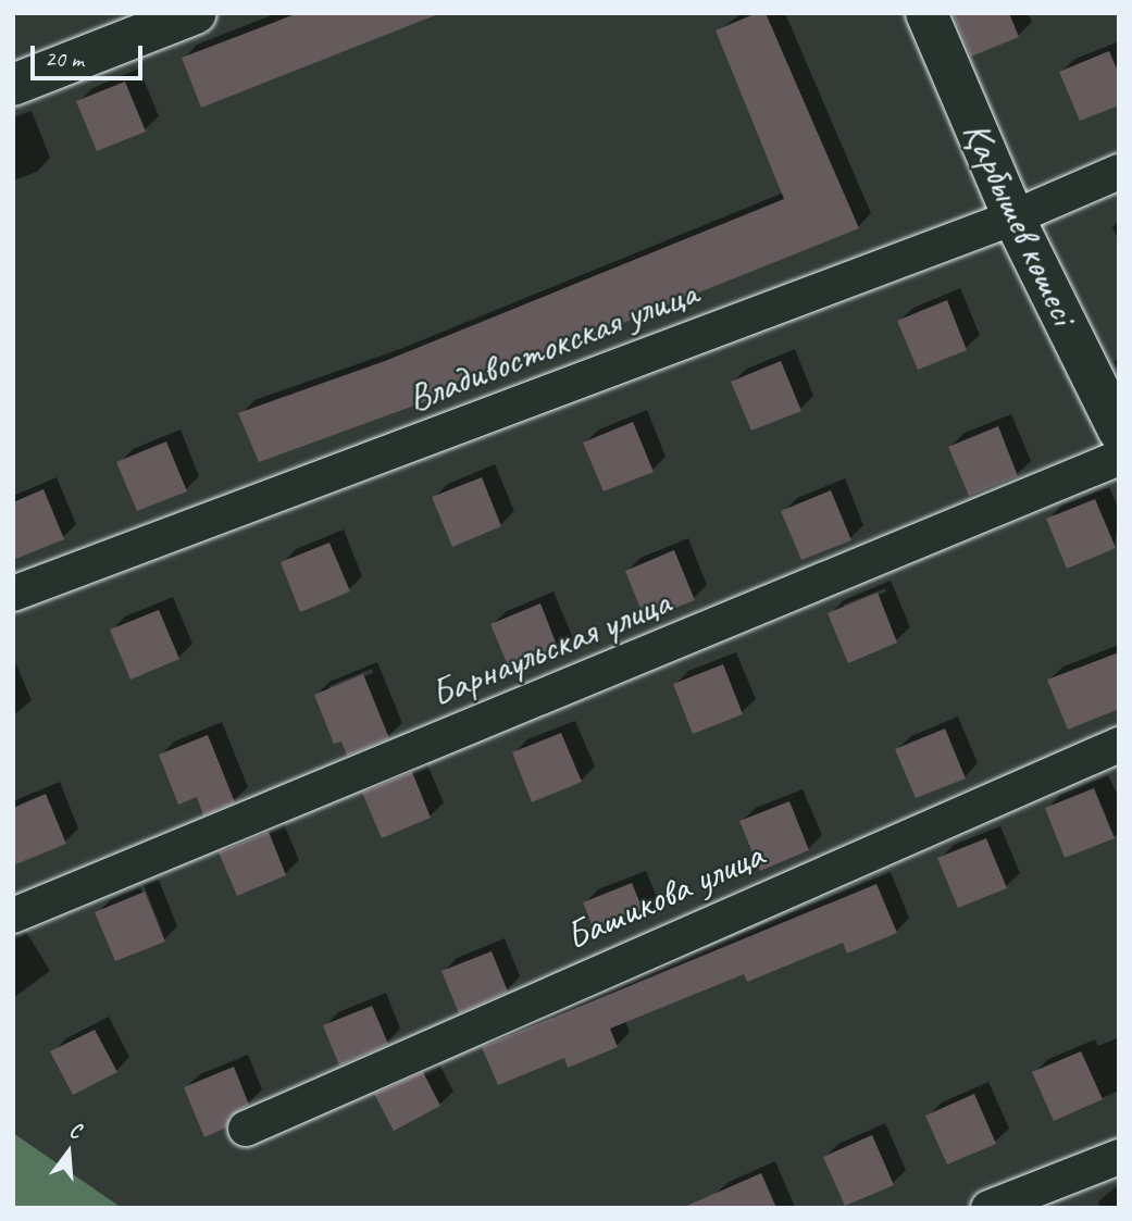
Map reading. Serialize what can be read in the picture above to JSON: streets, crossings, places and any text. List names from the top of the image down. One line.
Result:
{"streets":{"main road":["Қарбышев көшесі"],"street":["Владивостокская улица","Барнаульская улица","Башикова улица"]},"crossings":[["Қарбышев көшесі","Владивостокская улица"]],"scale_bar":"20 m","north":"top"}
